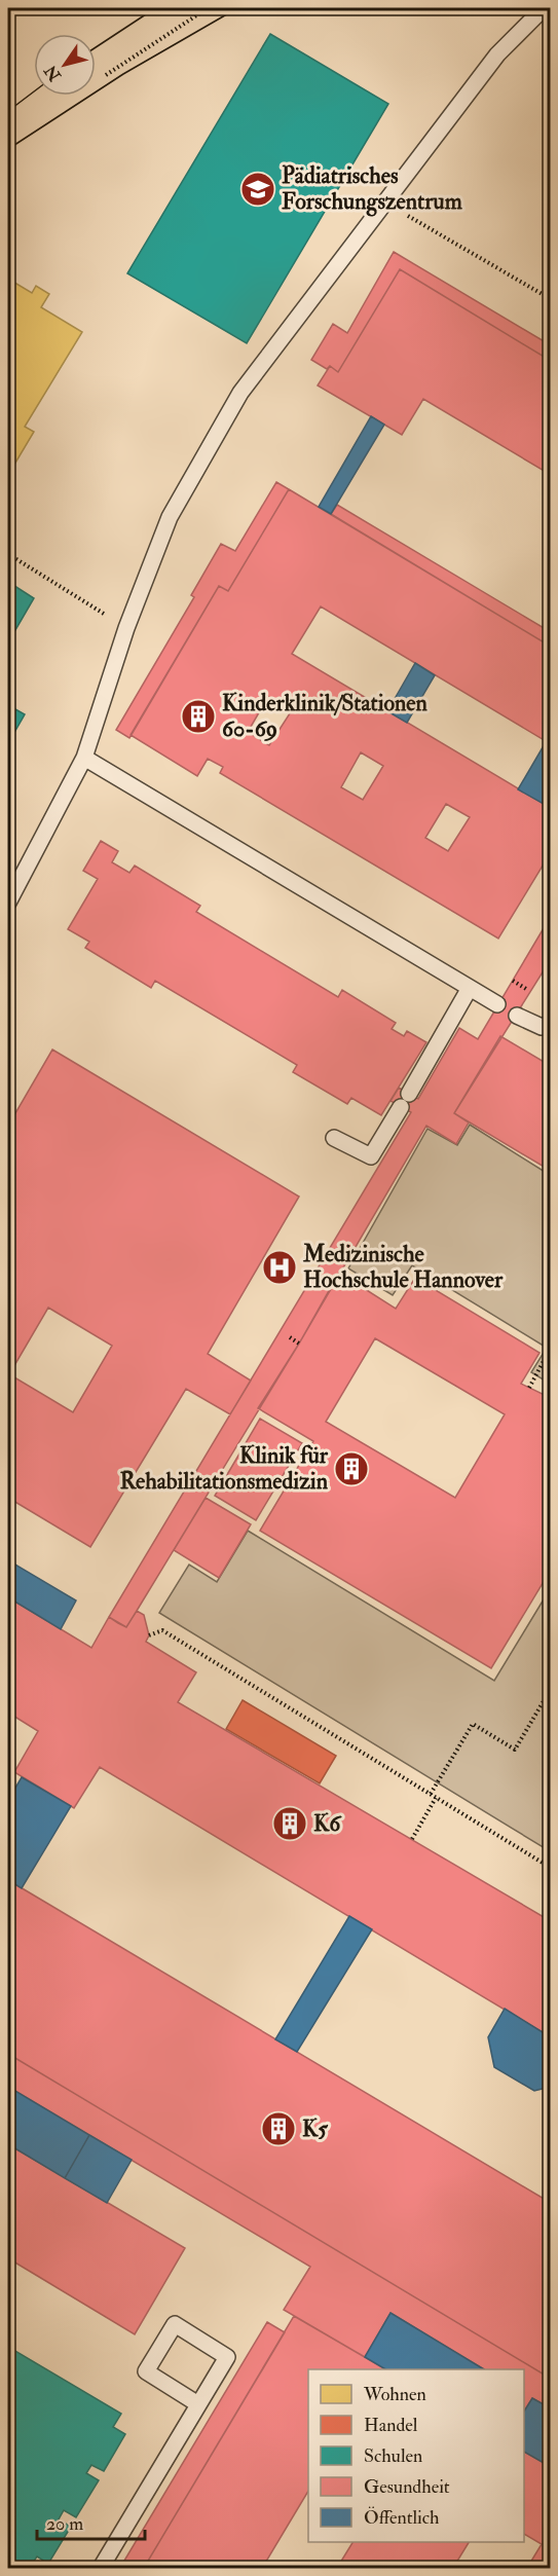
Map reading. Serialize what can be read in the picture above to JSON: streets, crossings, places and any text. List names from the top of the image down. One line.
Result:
{"places":{"school or university":["Pädiatrisches Forschungszentrum"],"building":["Kinderklinik/Stationen 60-69","Klinik für Rehabilitationsmedizin","K6","K5"],"hospital":["Medizinische Hochschule Hannover"]},"legend":["Wohnen","Handel","Schulen","Gesundheit","Öffentlich"],"scale_bar":"20 m","north":"bottom left"}
